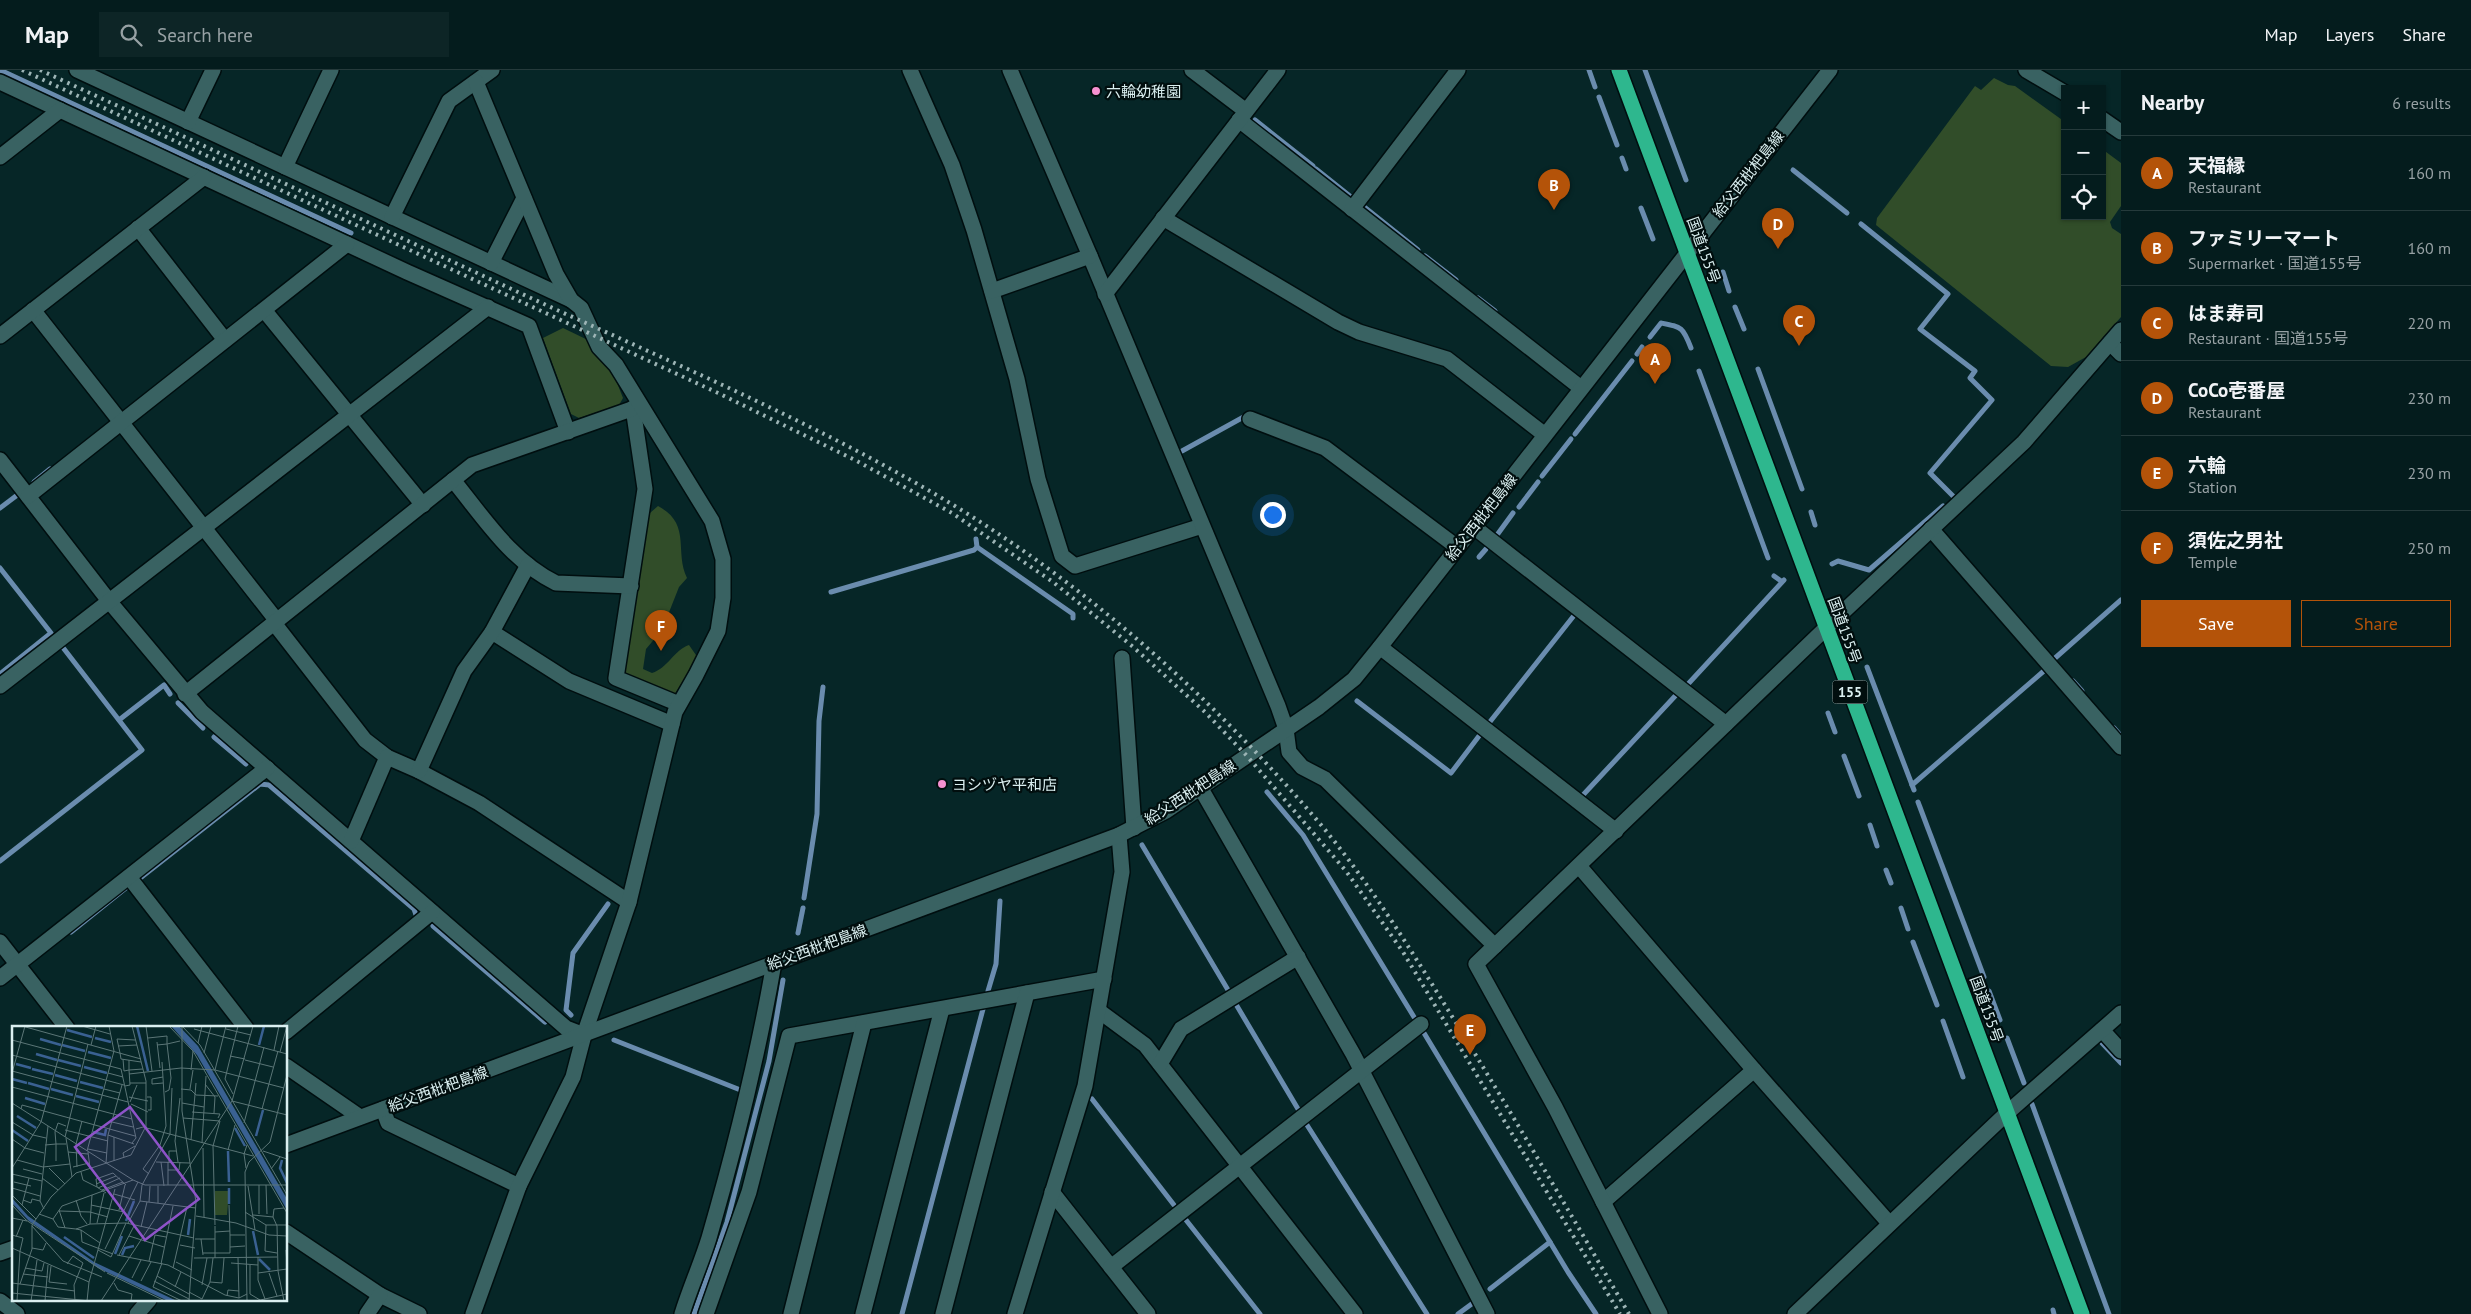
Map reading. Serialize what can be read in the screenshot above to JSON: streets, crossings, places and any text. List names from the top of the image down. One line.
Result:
{"streets":{"highway":["国道155号","155"],"street":["給父西枇杷島線"]},"crossings":[["給父西枇杷島線","国道155号"]],"places":["六輪幼稚園","ヨシヅヤ平和店"],"page":{"header":"Map","search":"Search here","nav":["Map","Layers","Share"],"heading":["Nearby","6 results"],"map_buttons":["+","−"],"list":[{"mark":"A","name":"天福縁","note":"Restaurant","value":"160 m"},{"mark":"B","name":"ファミリーマート","note":"Supermarket · 国道155号","value":"160 m"},{"mark":"C","name":"はま寿司","note":"Restaurant · 国道155号","value":"220 m"},{"mark":"D","name":"CoCo壱番屋","note":"Restaurant","value":"230 m"},{"mark":"E","name":"六輪","note":"Station","value":"230 m"},{"mark":"F","name":"須佐之男社","note":"Temple","value":"250 m"}],"pins":["B","D","C","A","F","E"],"buttons":["Save","Share"]}}
